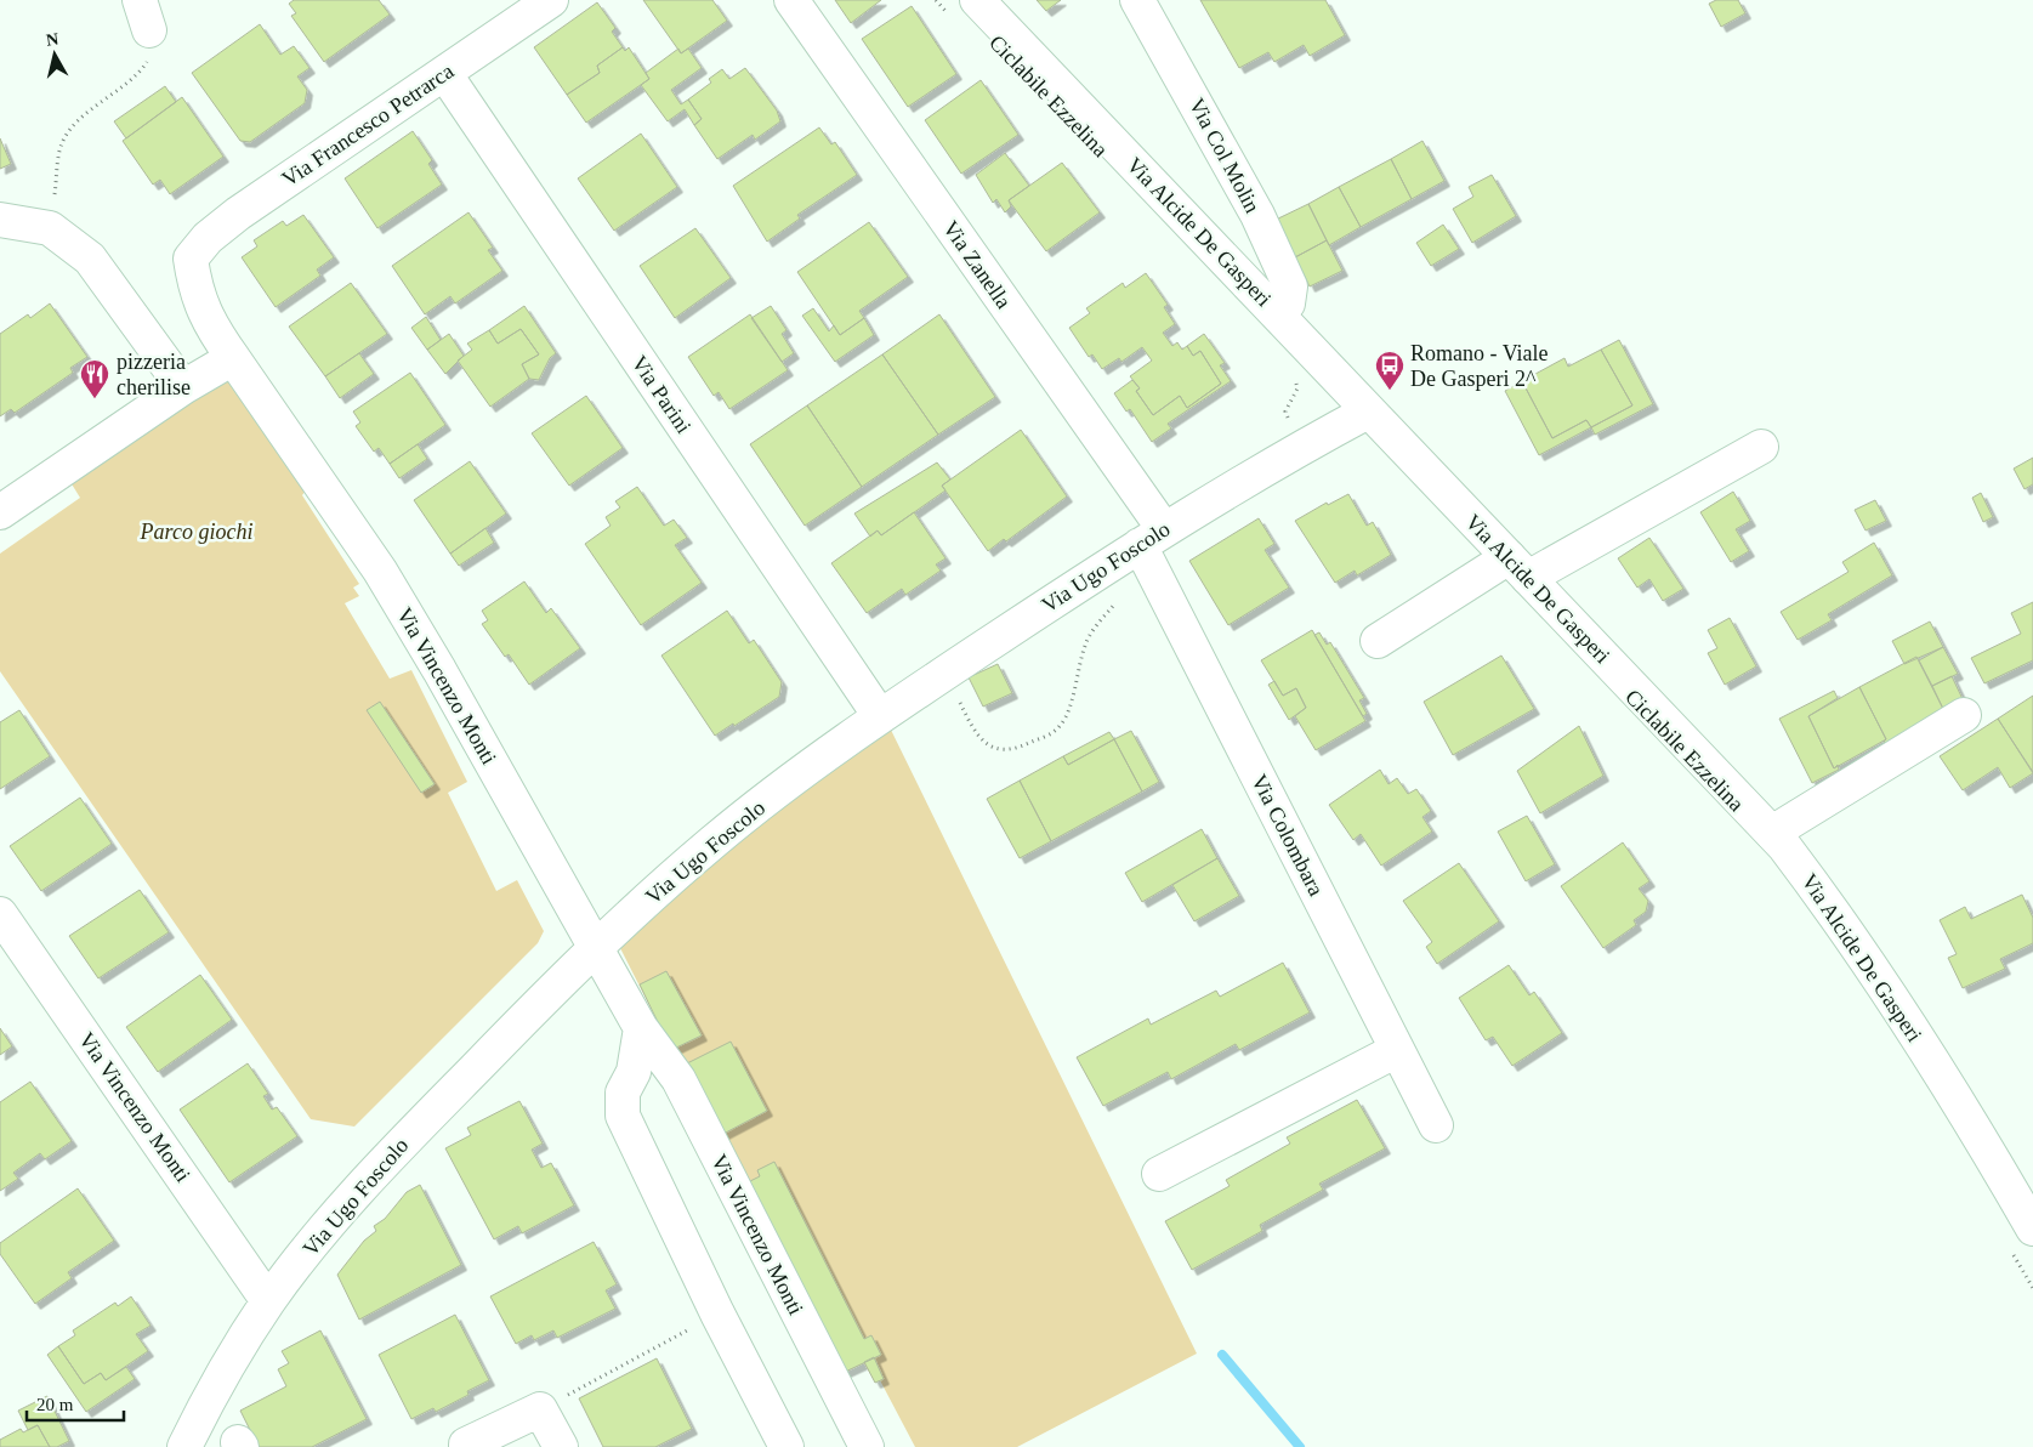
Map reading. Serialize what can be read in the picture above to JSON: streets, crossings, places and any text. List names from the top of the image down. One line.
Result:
{"streets":{"street":["Via Francesco Petrarca","Via Col Molin","Via Alcide De Gasperi","Via Zanella","Via Parini","Via Ugo Foscolo","Via Vincenzo Monti","Via Colombara"]},"crossings":[["Via Francesco Petrarca","Via Parini"],["Via Francesco Petrarca","Via Vincenzo Monti"],["Via Col Molin","Via Alcide De Gasperi"],["Via Alcide De Gasperi","Via Ugo Foscolo"],["Via Zanella","Via Ugo Foscolo"],["Via Zanella","Via Colombara"],["Via Parini","Via Ugo Foscolo"],["Via Ugo Foscolo","Via Vincenzo Monti"],["Via Ugo Foscolo","Via Colombara"]],"parks":["Parco giochi"],"places":{"bus stop":["Romano - Viale De Gasperi 2^"],"restaurant":["pizzeria cherilise"]},"scale_bar":"20 m","north":"top"}
